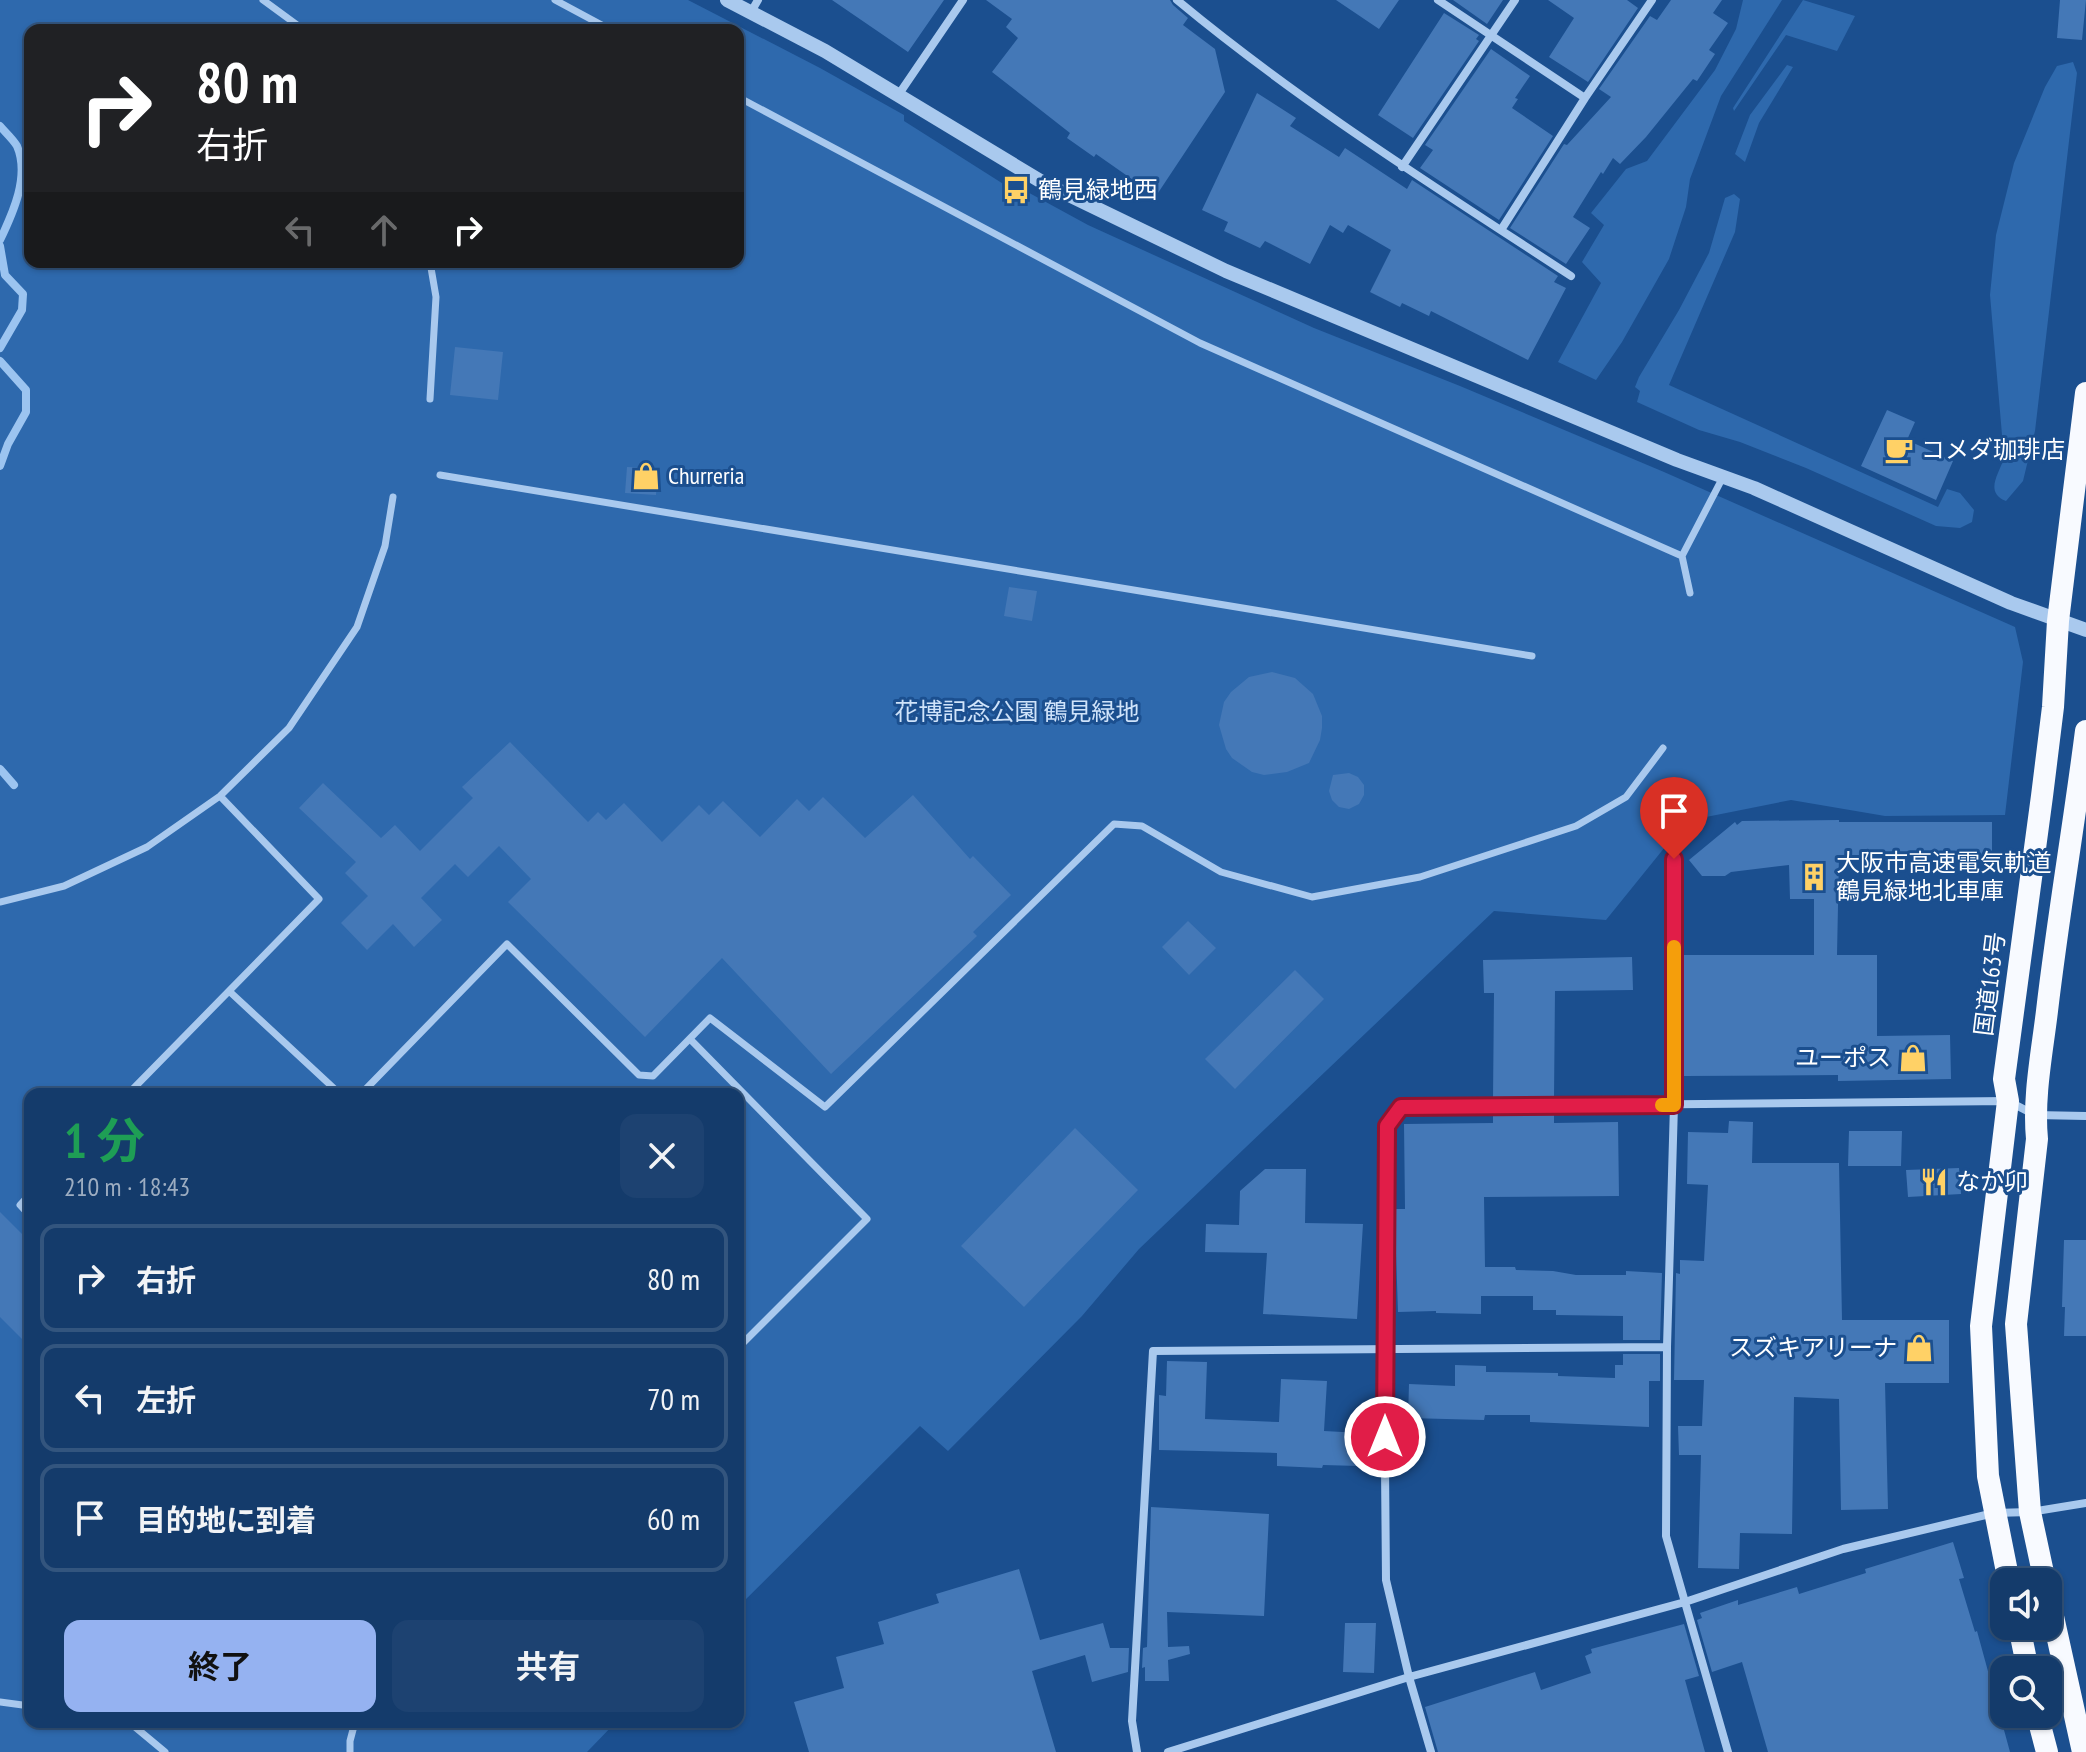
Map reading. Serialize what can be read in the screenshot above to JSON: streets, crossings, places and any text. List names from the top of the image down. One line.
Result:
{"streets":{"highway":["国道163号"]},"parks":["花博記念公園 鶴見緑地"],"places":{"bus stop":["鶴見緑地西"],"cafe":["コメダ珈琲店"],"shop":["Churreria","ユーポス","スズキアリーナ"],"building":["大阪市高速電気軌道 鶴見緑地北車庫"],"restaurant":["なか卯"]},"page":{"turn":["80 m","右折"],"heading":["1 分","210 m · 18:43"],"list":[{"name":"右折","value":"80 m"},{"name":"左折","value":"70 m"},{"name":"目的地に到着","value":"60 m"}],"buttons":["終了","共有"]}}
